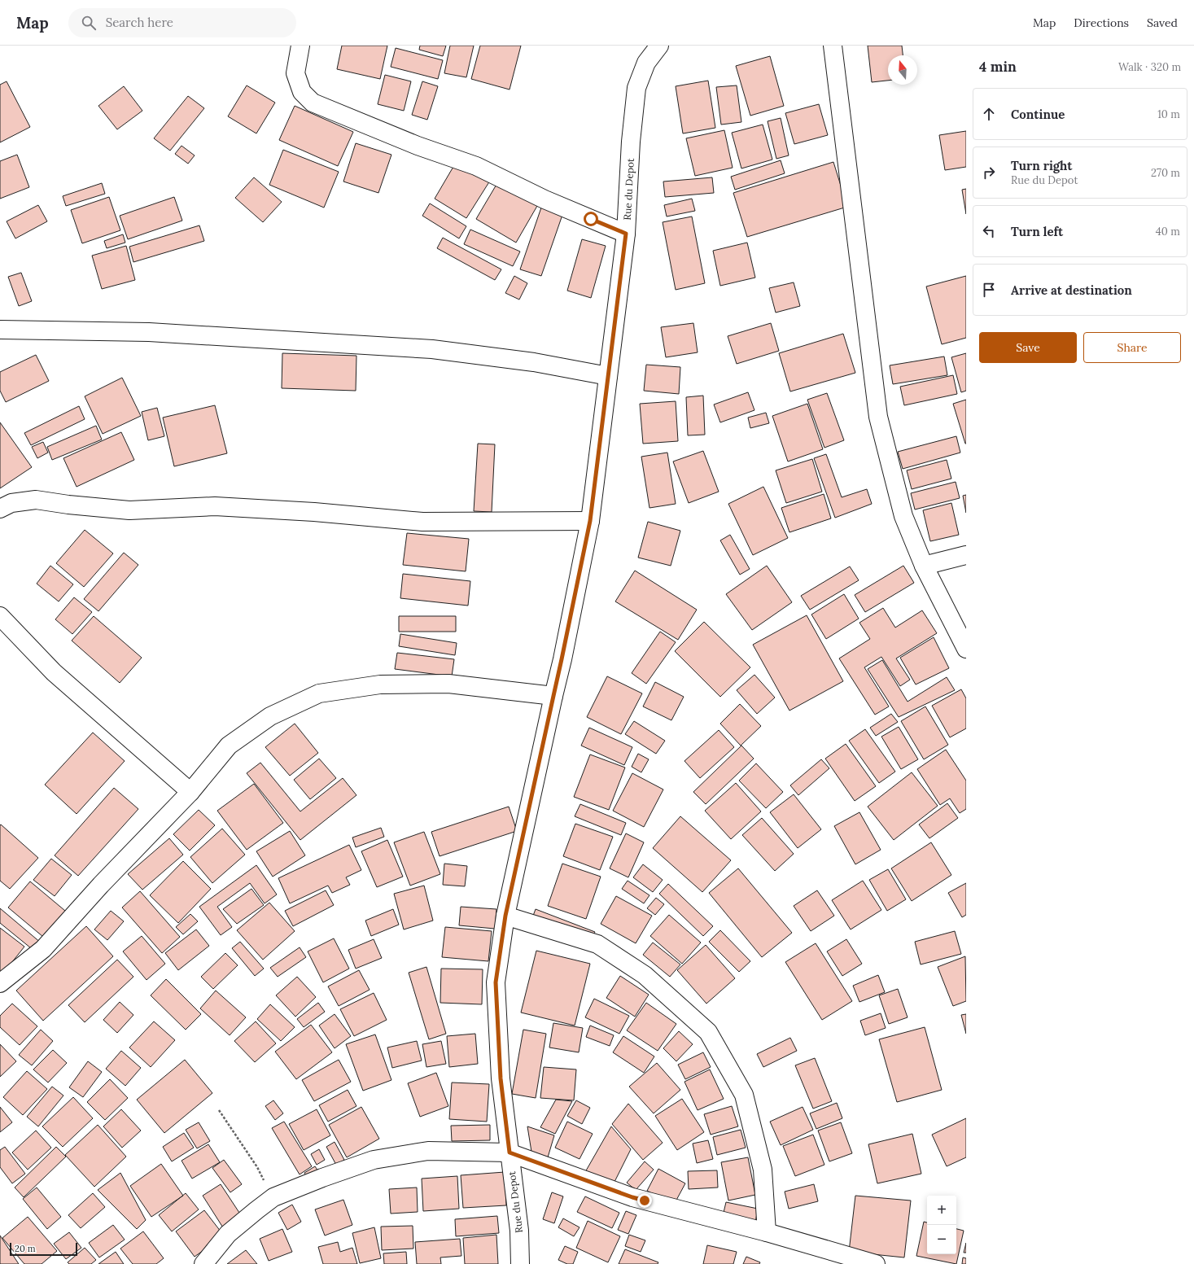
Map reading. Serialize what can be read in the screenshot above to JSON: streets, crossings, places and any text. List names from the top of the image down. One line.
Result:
{"streets":{"street":["Rue du Depot"]},"scale_bar":"20 m","north":"top","page":{"header":"Map","search":"Search here","nav":["Map","Directions","Saved"],"heading":["4 min","Walk · 320 m"],"list":[["Continue","10 m"],["Turn right","Rue du Depot","270 m"],["Turn left","40 m"],"Arrive at destination"],"buttons":["Save","Share"],"map_buttons":["+","−"],"scale":"20 m"}}
